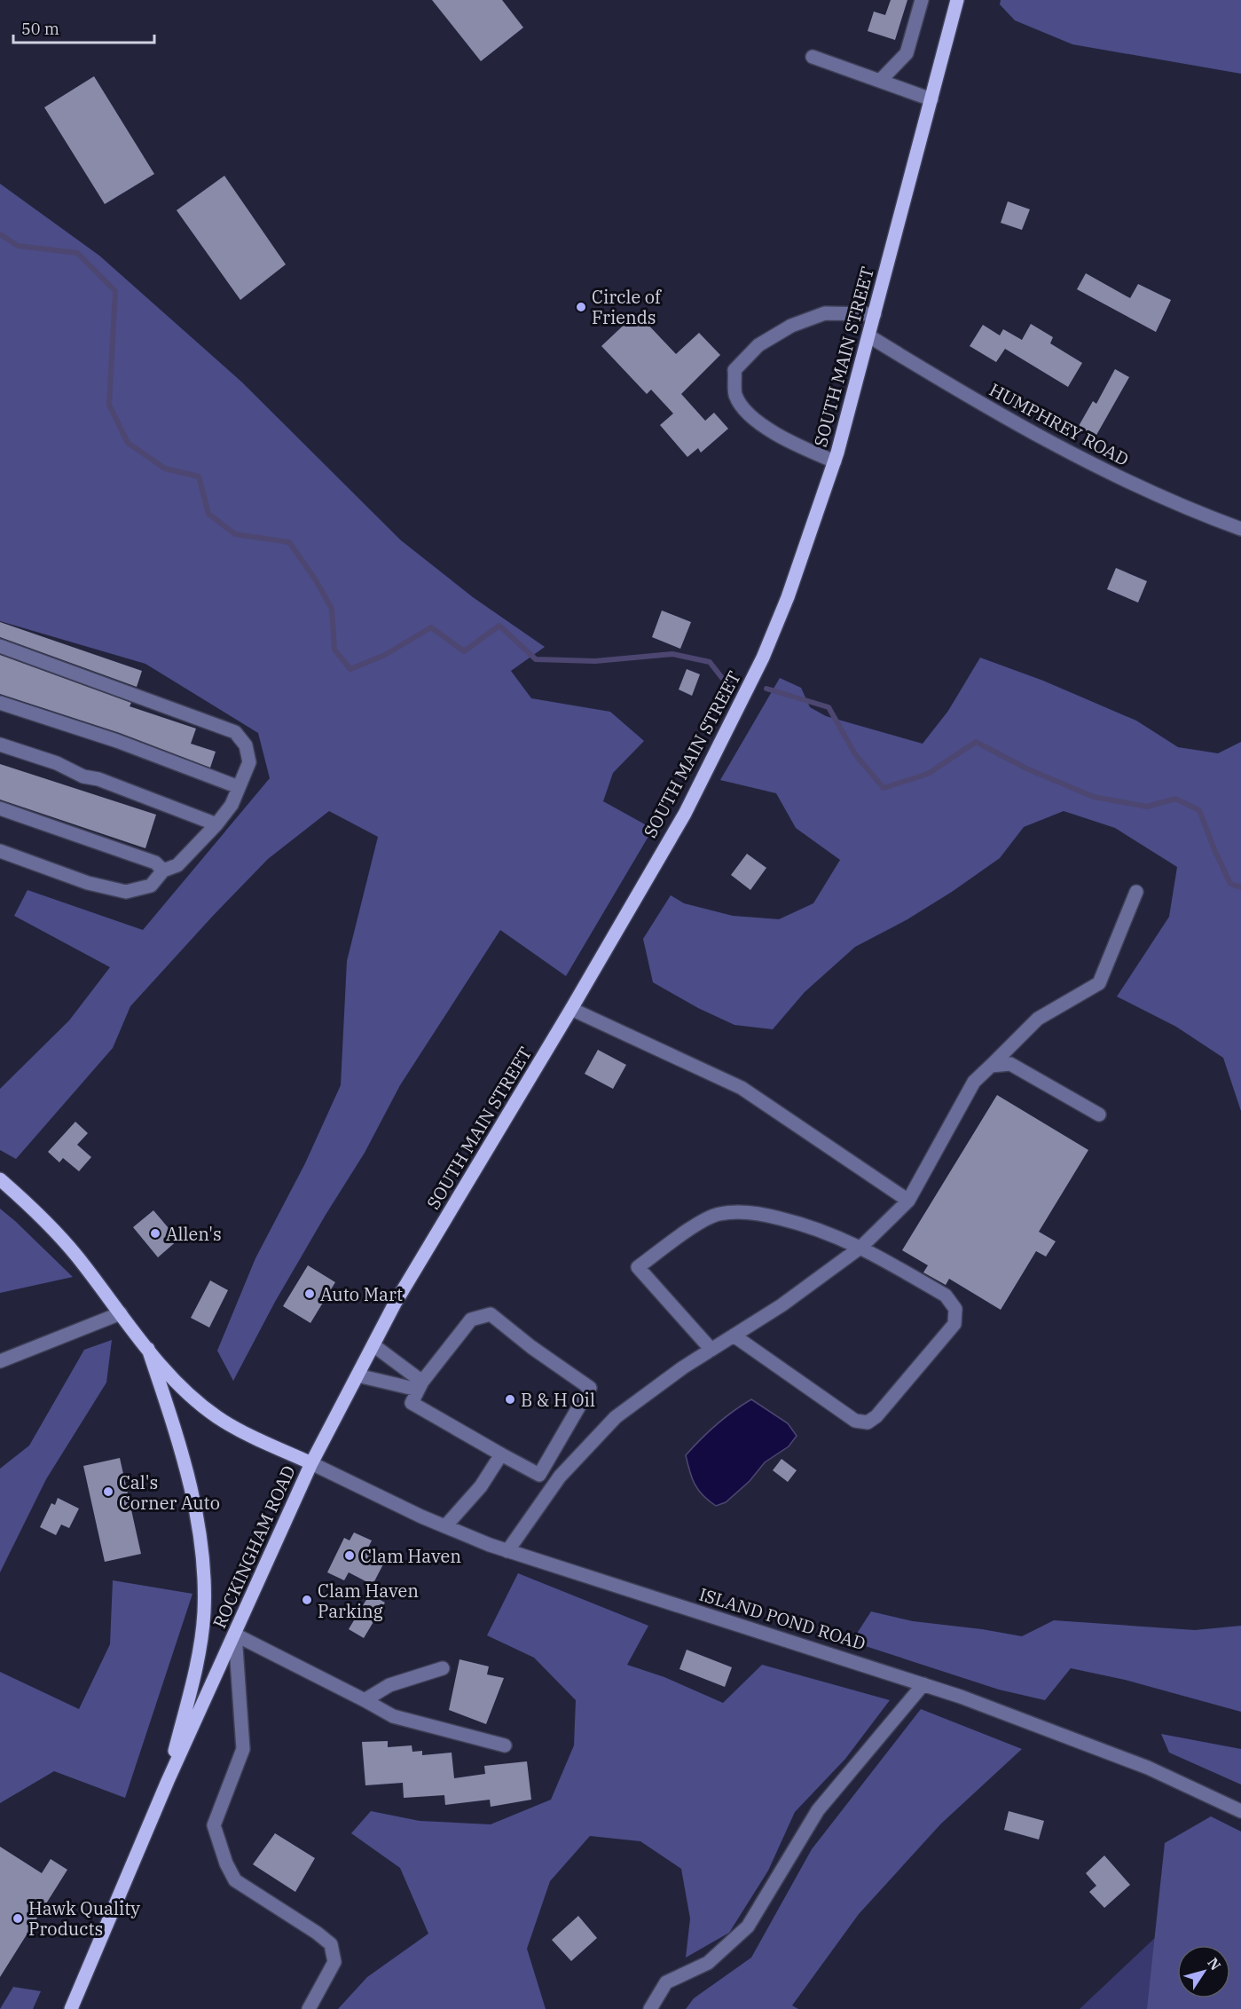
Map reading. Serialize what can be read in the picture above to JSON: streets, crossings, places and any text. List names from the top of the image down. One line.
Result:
{"streets":{"main road":["SOUTH MAIN STREET","ROCKINGHAM ROAD"],"street":["HUMPHREY ROAD","ISLAND POND ROAD"]},"crossings":[["SOUTH MAIN STREET","HUMPHREY ROAD"],["SOUTH MAIN STREET","ROCKINGHAM ROAD"],["SOUTH MAIN STREET","ISLAND POND ROAD"],["ROCKINGHAM ROAD","ISLAND POND ROAD"]],"places":["Circle of Friends","Allen's","Auto Mart","B & H Oil","Cal's Corner Auto","Clam Haven","Clam Haven Parking","Hawk Quality Products"],"scale_bar":"50 m","north":"top right"}
